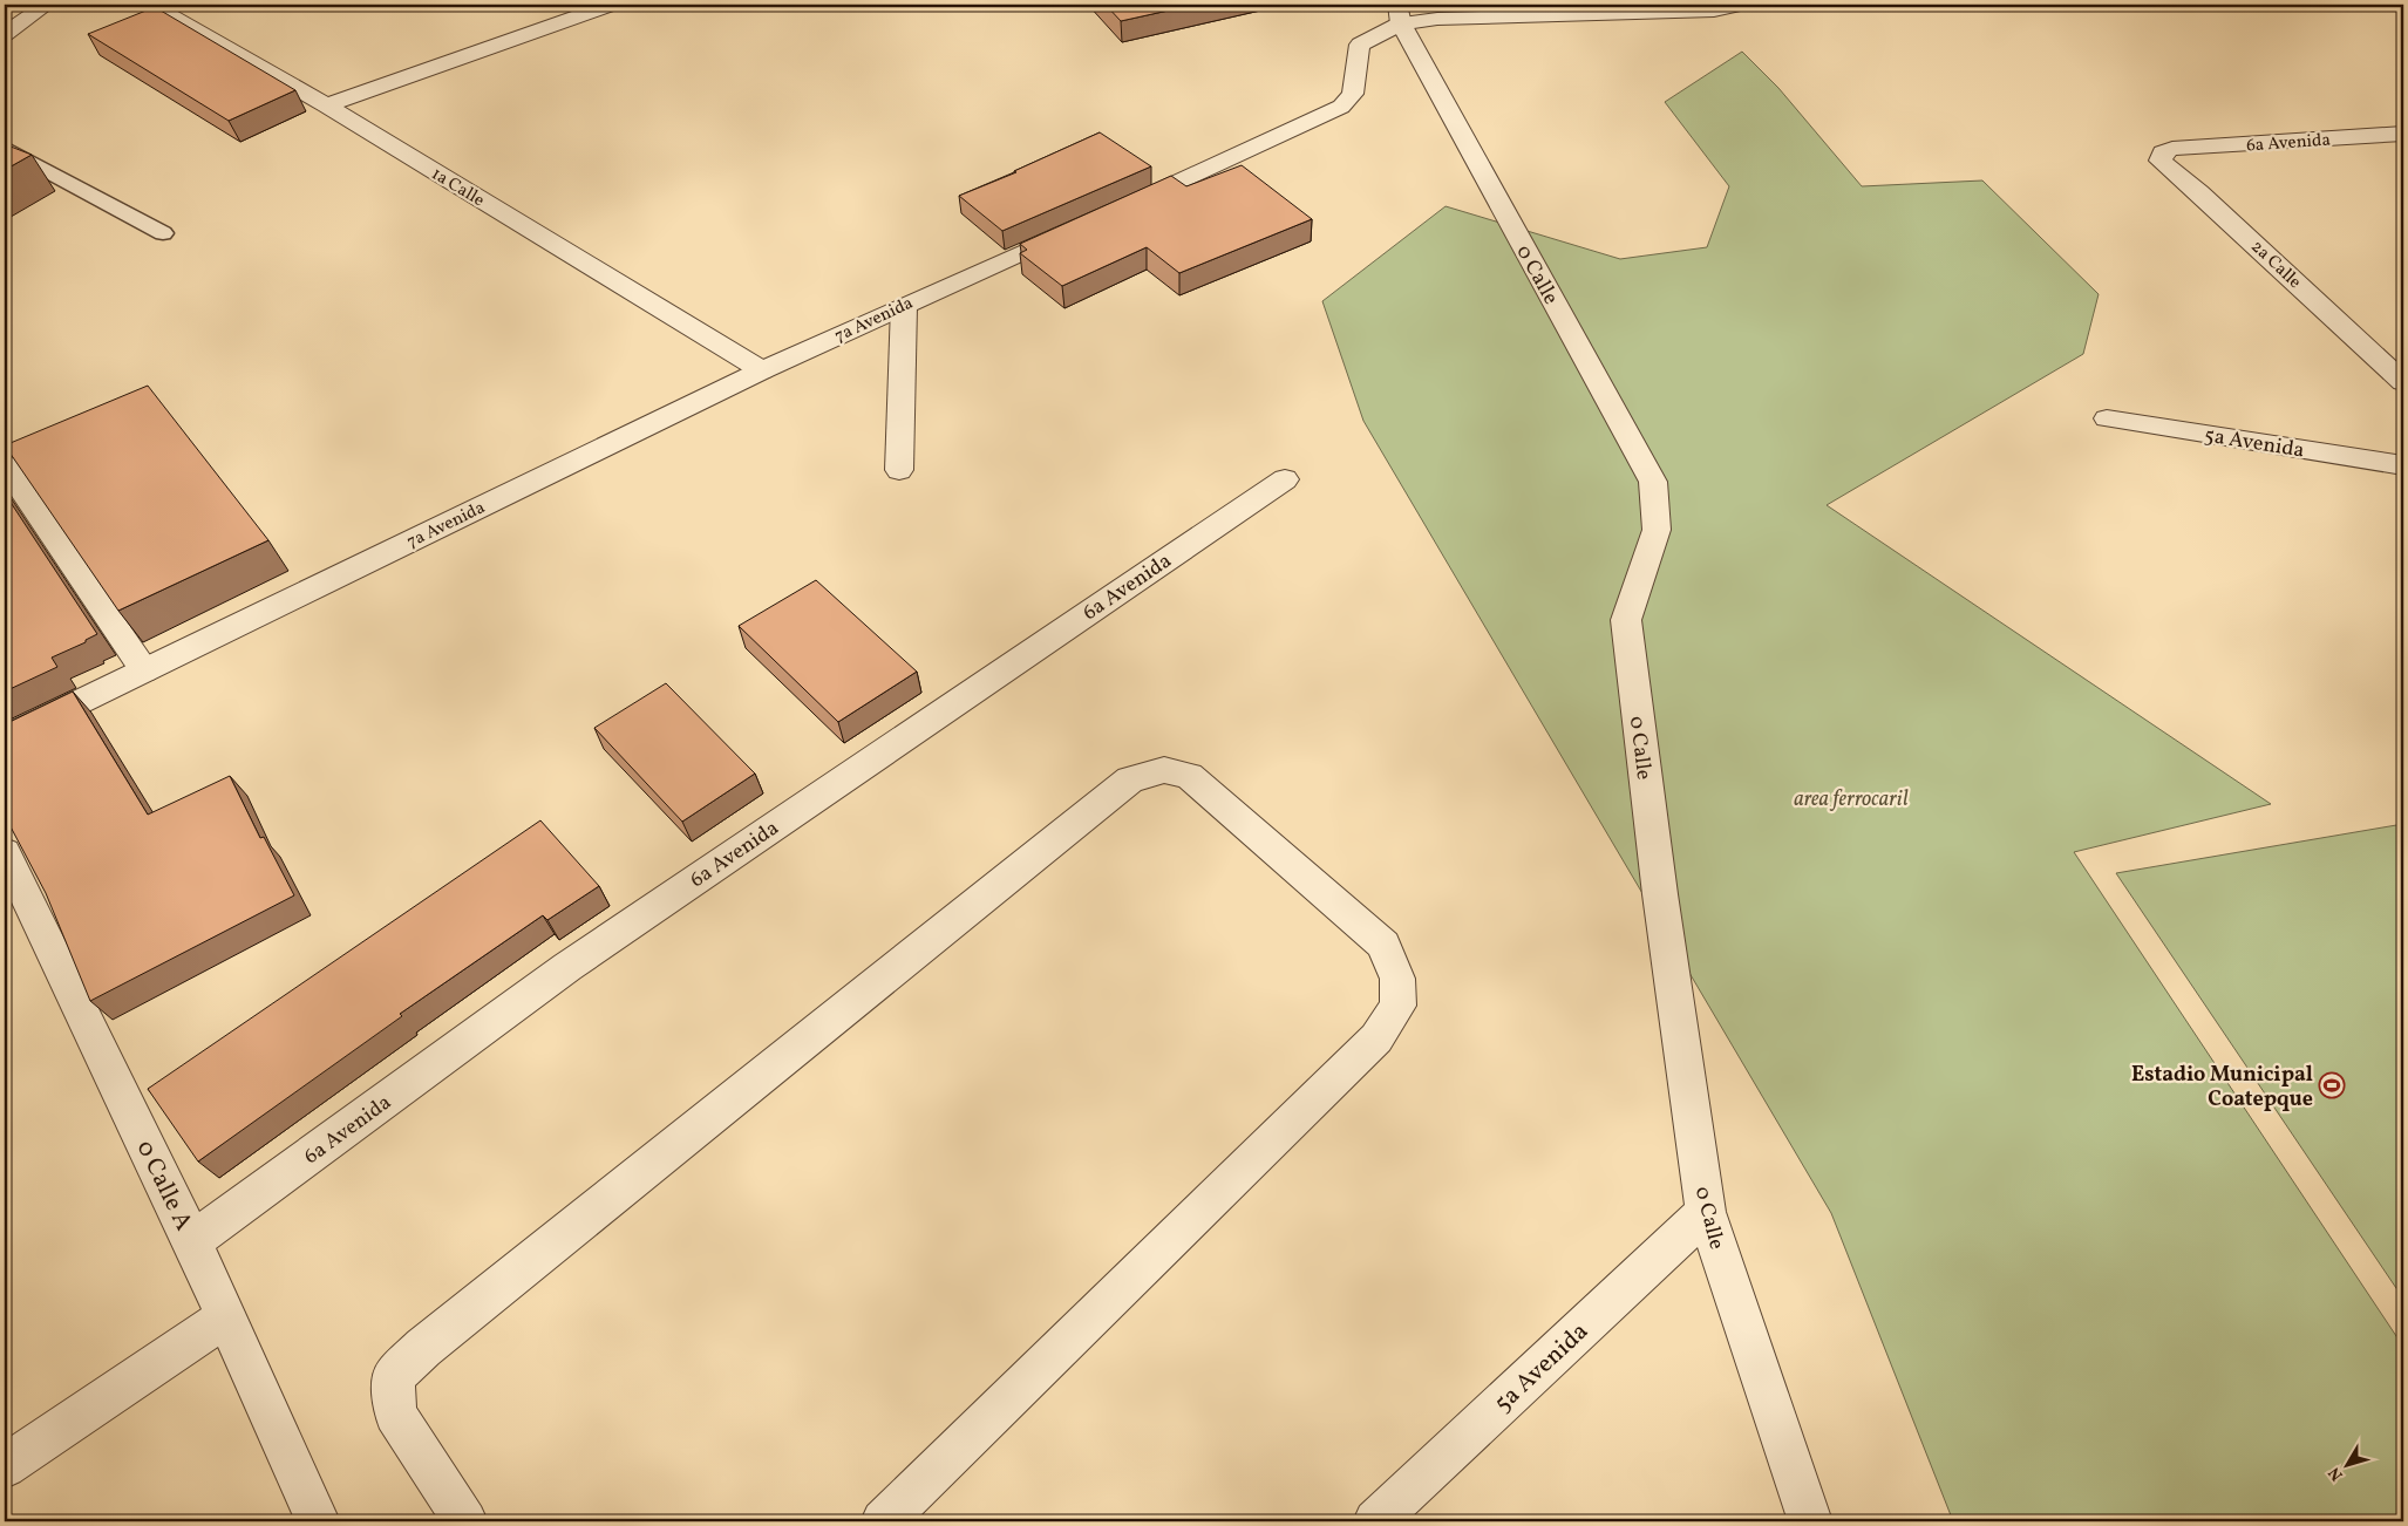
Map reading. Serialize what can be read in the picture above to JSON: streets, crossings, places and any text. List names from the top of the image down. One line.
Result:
{"streets":{"street":["6a Avenida","1a Calle","2a Calle","0 Calle","7a Avenida","5a Avenida","0 Calle A"]},"crossings":[["6a Avenida","2a Calle"],["6a Avenida","0 Calle A"],["1a Calle","7a Avenida"],["0 Calle","5a Avenida"]],"parks":["area ferrocaril"],"places":{"sports":["Estadio Municipal Coatepque"]},"north":"bottom left"}
